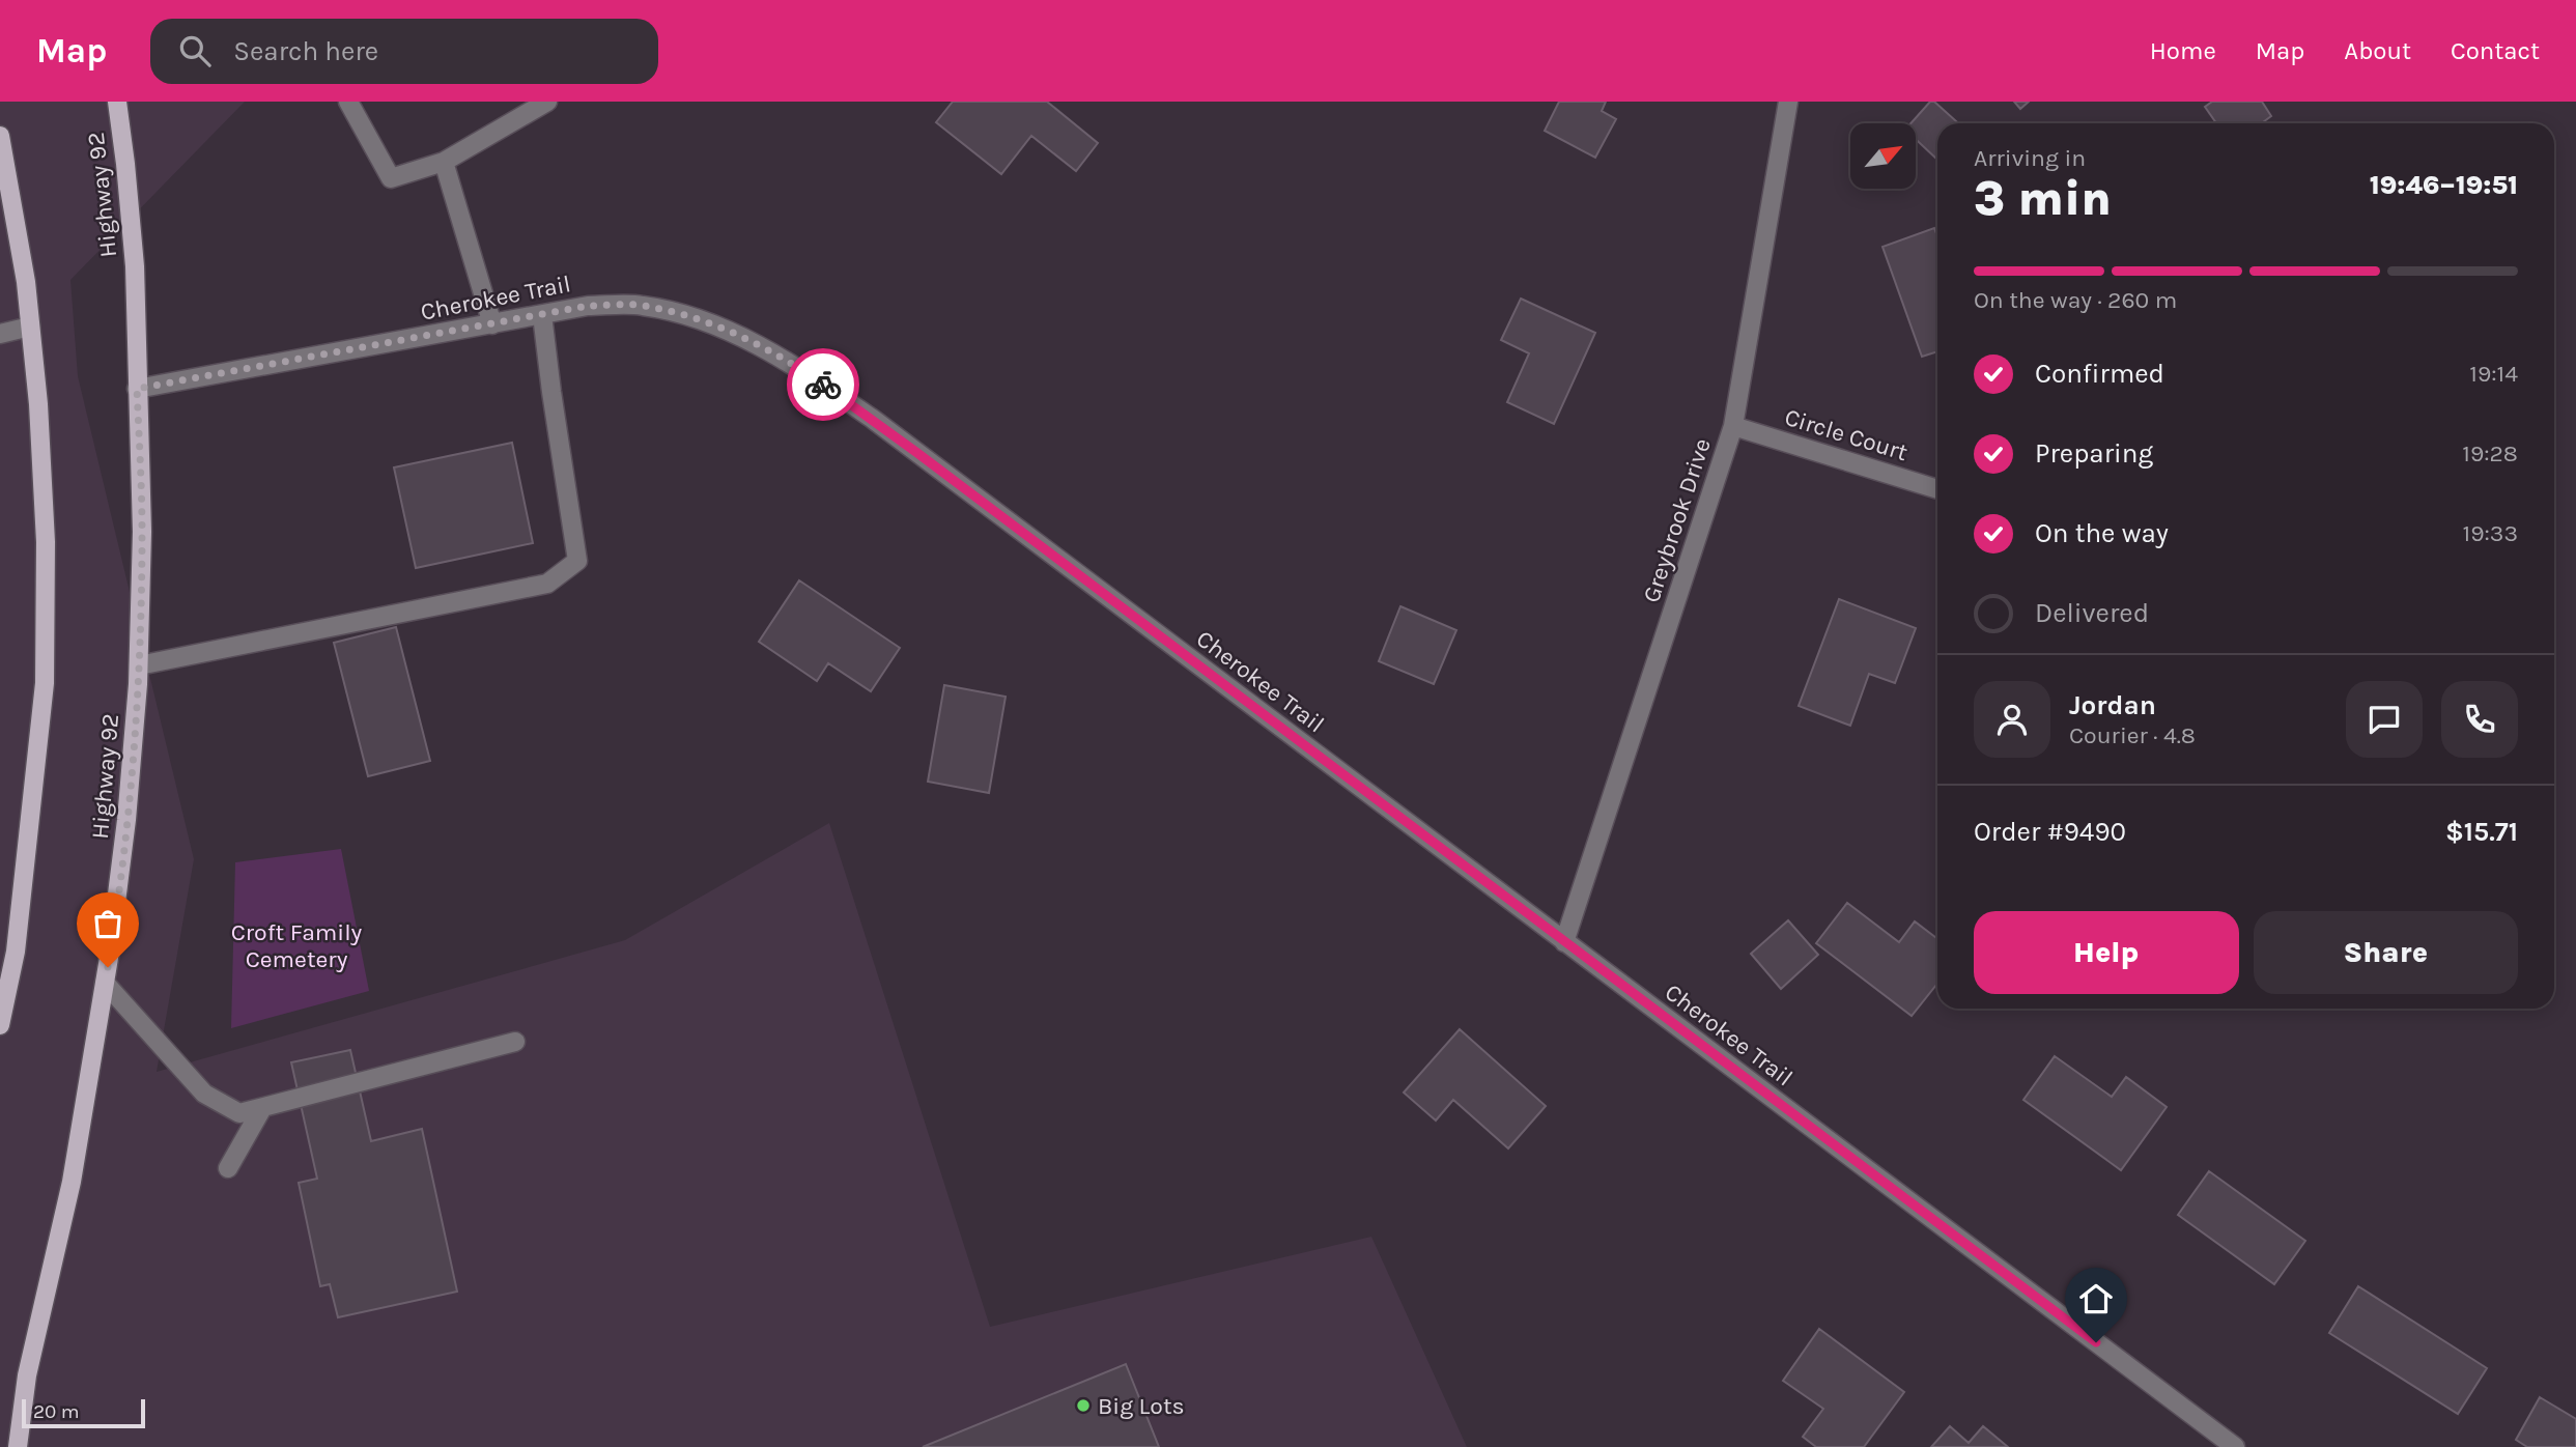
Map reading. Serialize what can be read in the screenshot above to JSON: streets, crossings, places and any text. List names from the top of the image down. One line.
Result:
{"streets":{"main road":["Highway 92"],"street":["Cherokee Trail","Circle Court","Greybrook Drive"]},"crossings":[["Highway 92","Cherokee Trail"],["Cherokee Trail","Greybrook Drive"],["Circle Court","Greybrook Drive"]],"parks":["Croft Family Cemetery"],"places":["Big Lots"],"scale_bar":"20 m","north":"top right","page":{"header":"Map","search":"Search here","nav":["Home","Map","About","Contact"],"heading":["3 min","Arriving in","19:46–19:51"],"panel":["Jordan","Courier · 4.8","Order #9490","$15.71"],"bar":"On the way · 260 m","list":[["Confirmed","19:14"],["Preparing","19:28"],["On the way","19:33"],"Delivered"],"buttons":["Help","Share"],"scale":"20 m"}}
